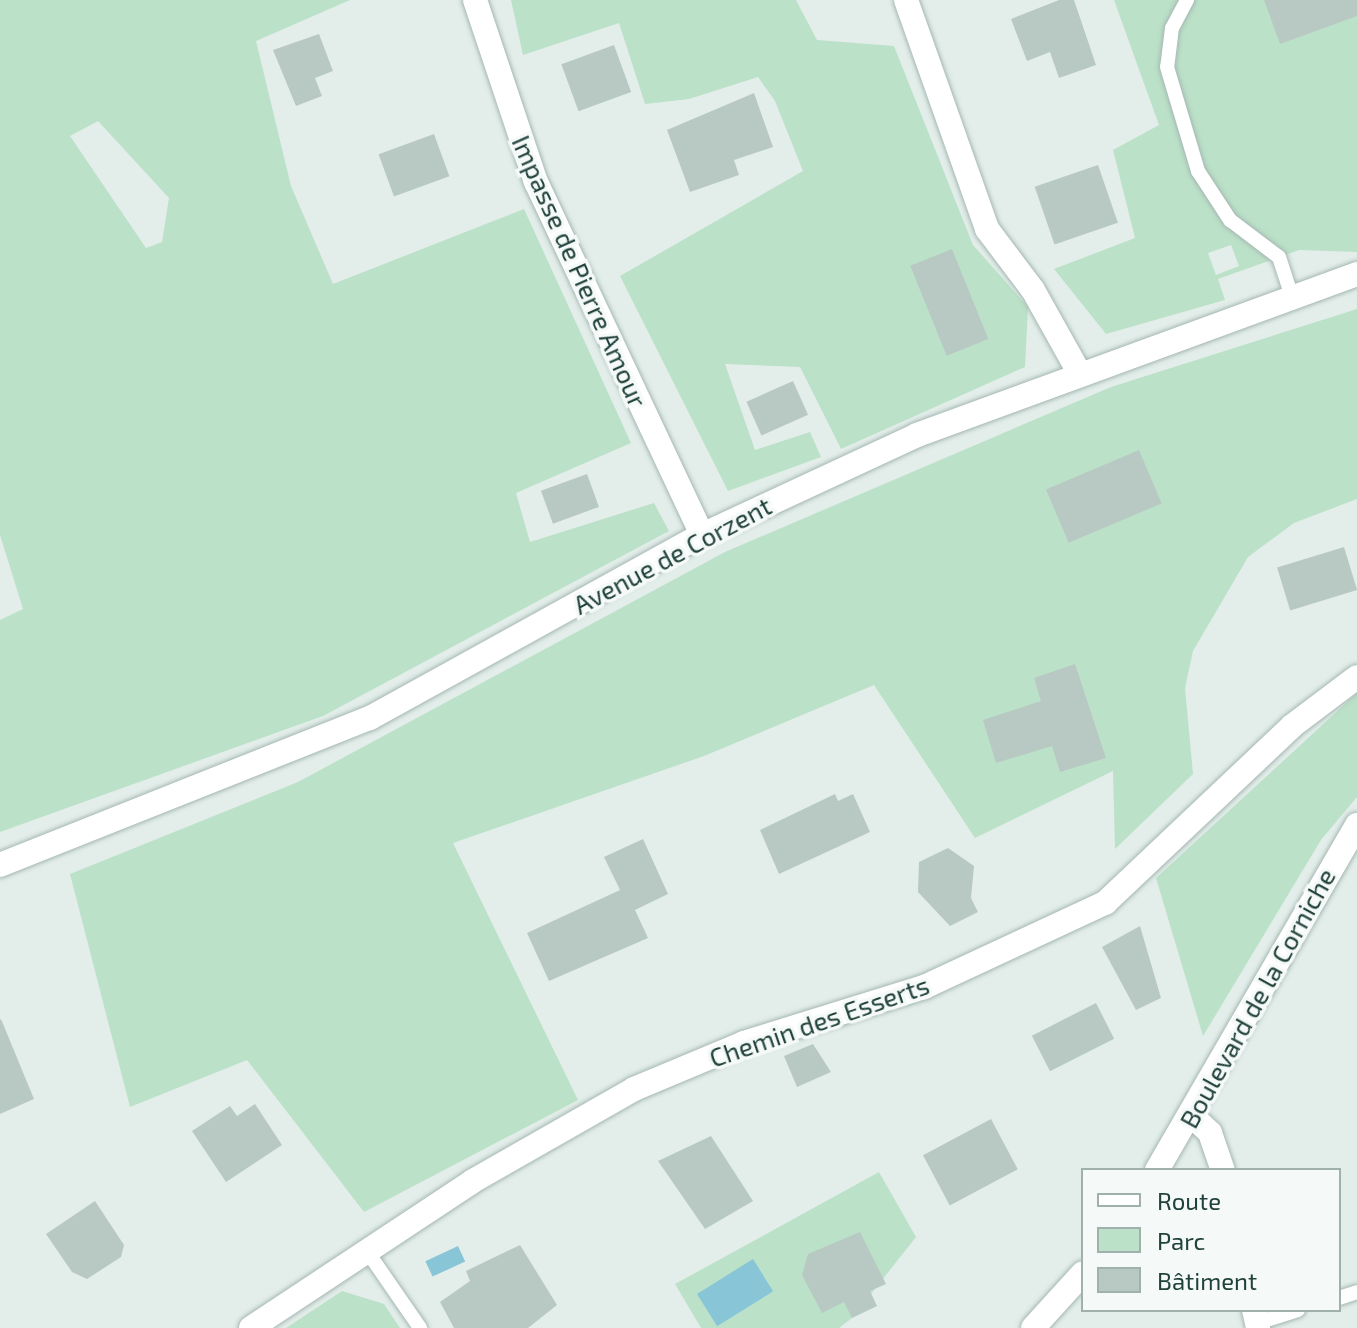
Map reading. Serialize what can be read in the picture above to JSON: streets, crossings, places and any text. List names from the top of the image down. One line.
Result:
{"streets":{"street":["Impasse de Pierre Amour","Avenue de Corzent","Boulevard de la Corniche","Chemin des Esserts"]},"crossings":[["Impasse de Pierre Amour","Avenue de Corzent"]],"legend":["Route","Parc","Bâtiment"]}
